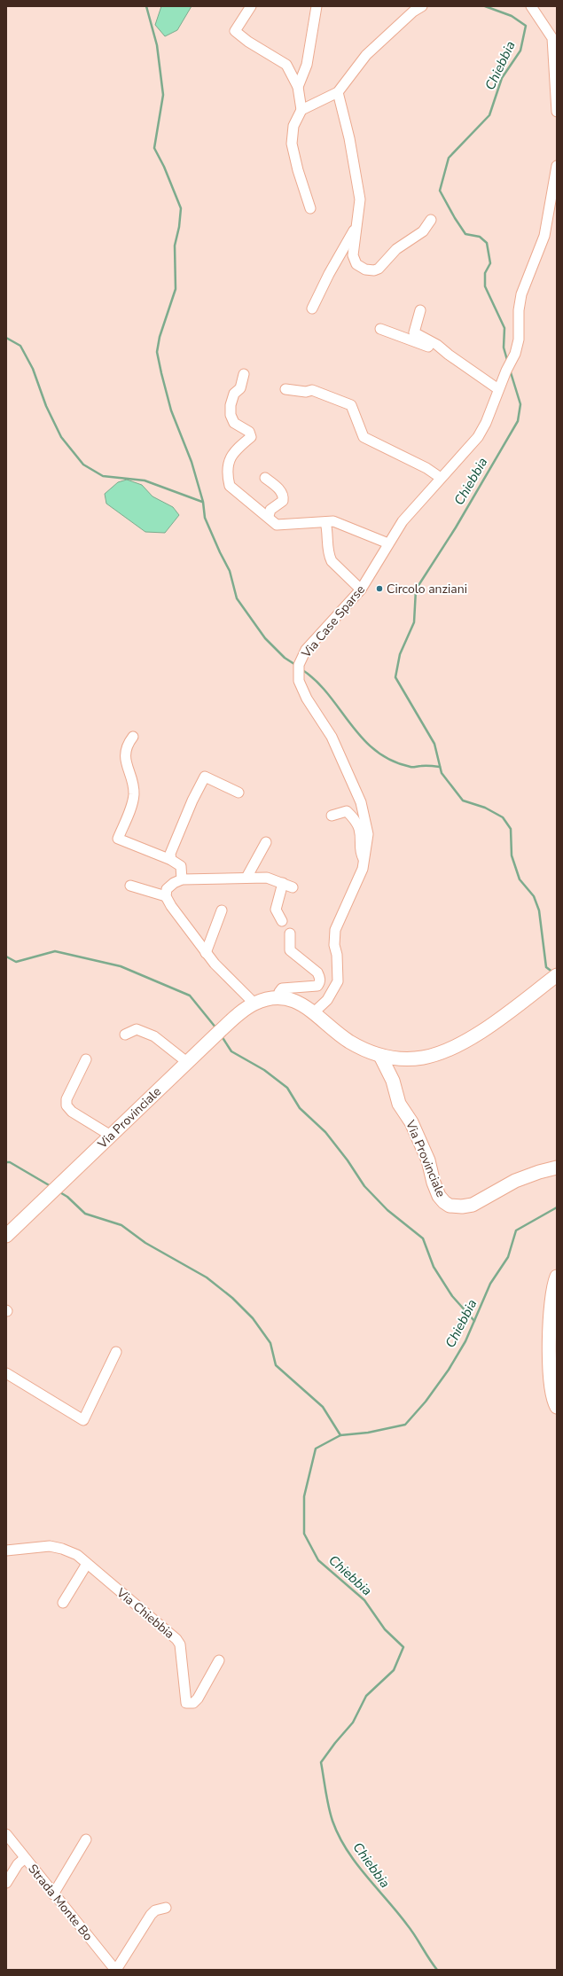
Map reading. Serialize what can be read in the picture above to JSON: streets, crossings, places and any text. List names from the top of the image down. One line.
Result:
{"streets":{"main road":["Via Provinciale"],"street":["Via Case Sparse","Via Chiebbia","Strada Monte Bo"]},"water":["Chiebbia"],"places":["Circolo anziani"]}
